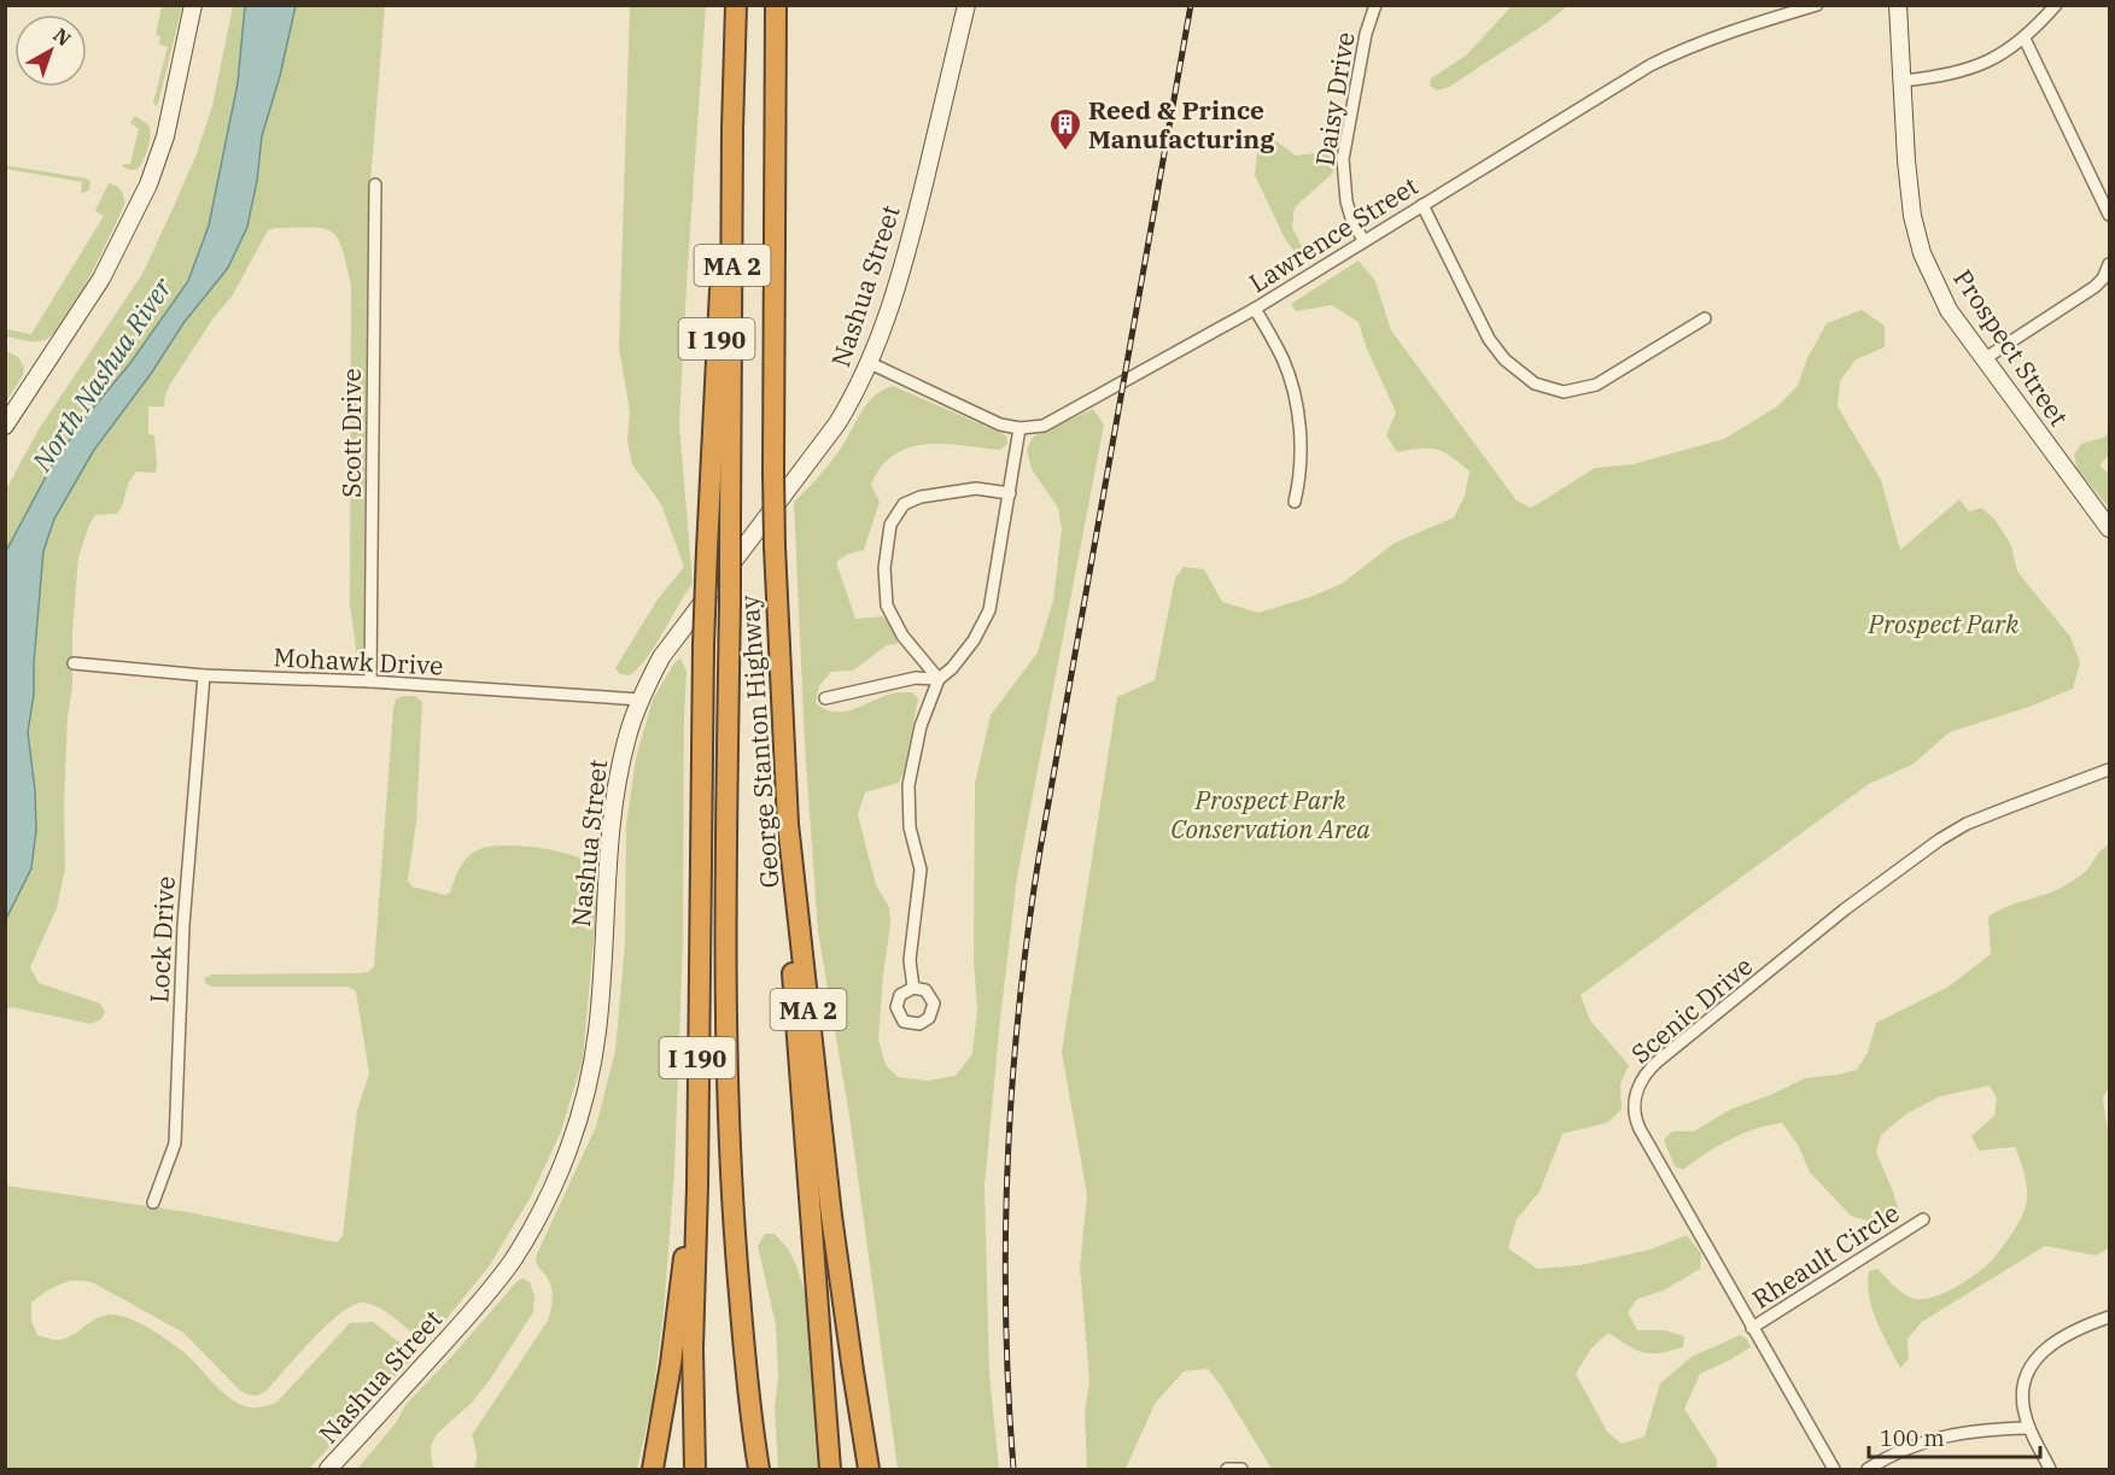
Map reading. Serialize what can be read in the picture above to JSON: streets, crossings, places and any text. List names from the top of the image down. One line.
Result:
{"streets":{"highway":["MA 2","I 190","George Stanton Highway"],"main road":["Nashua Street","Prospect Street"],"street":["Daisy Drive","Lawrence Street","Scott Drive","Mohawk Drive","Lock Drive","Scenic Drive","Rheault Circle"]},"crossings":[["Daisy Drive","Lawrence Street"],["Lawrence Street","Nashua Street"],["Nashua Street","Mohawk Drive"],["I 190","George Stanton Highway"],["Scott Drive","Mohawk Drive"],["Mohawk Drive","Lock Drive"],["Scenic Drive","Rheault Circle"]],"water":["North Nashua River"],"parks":["Prospect Park","Prospect Park Conservation Area"],"places":{"building":["Reed & Prince Manufacturing"]},"scale_bar":"100 m","north":"top right"}
